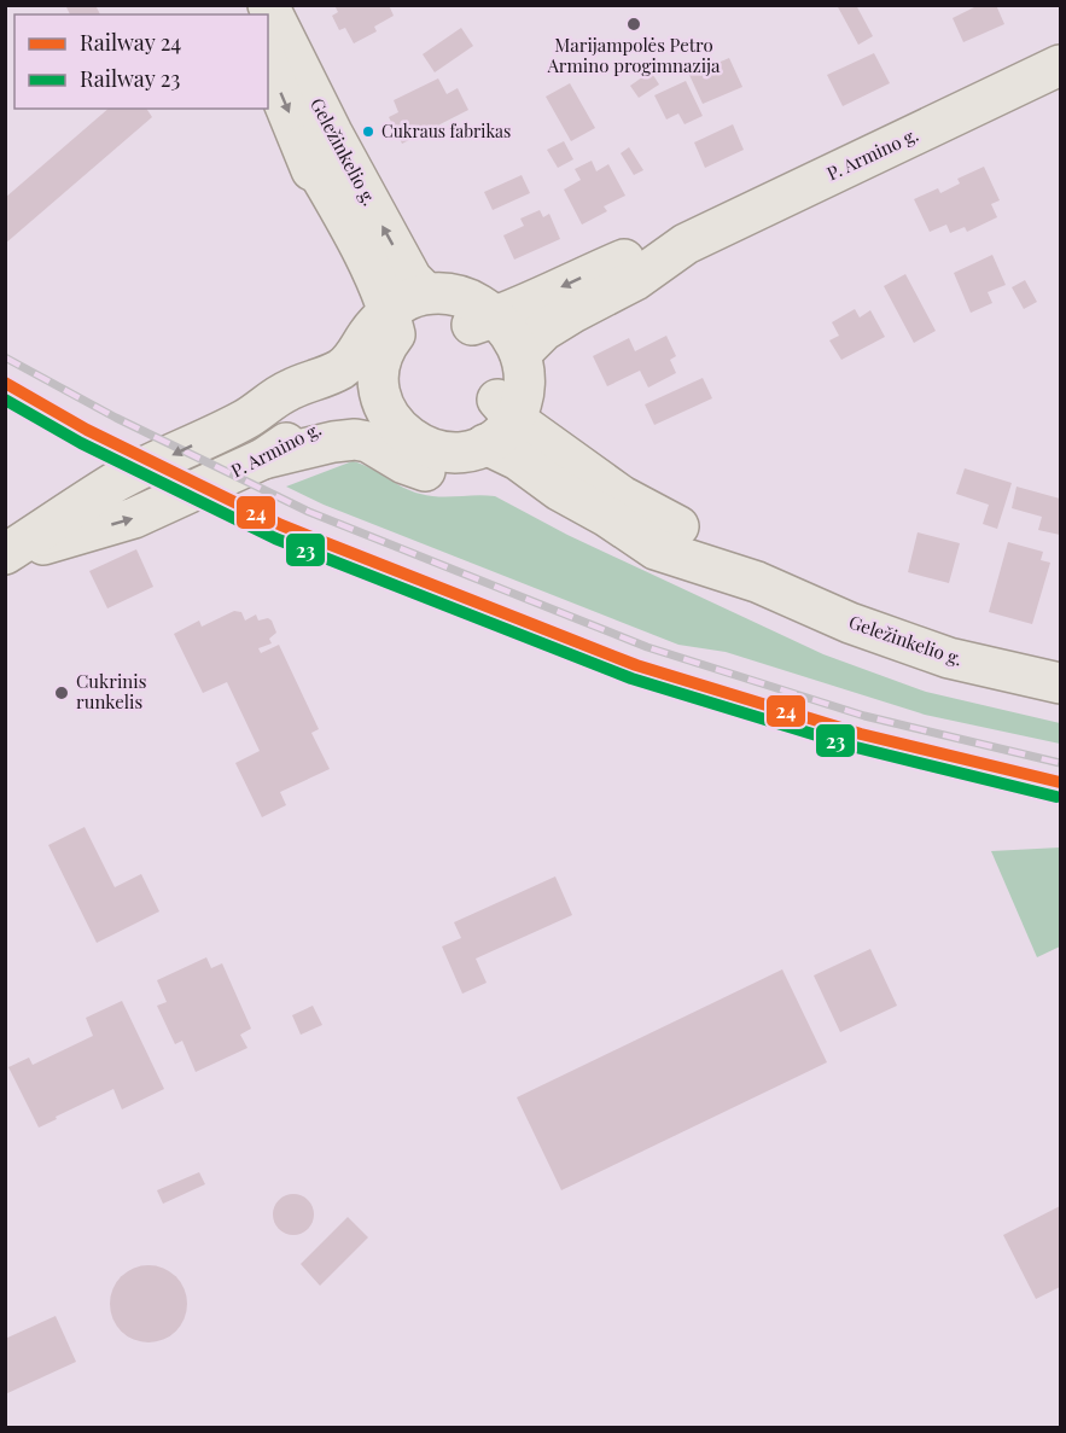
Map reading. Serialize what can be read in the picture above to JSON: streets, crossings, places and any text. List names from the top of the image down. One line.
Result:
{"streets":{"main road":["Geležinkelio g.","P. Armino g."]},"crossings":[["Geležinkelio g.","P. Armino g."]],"places":["Marijampolės Petro Armino progimnazija","Cukraus fabrikas","Cukrinis runkelis"],"lines":["rail line 24","rail line 23"],"legend":["Railway 24","Railway 23"]}
